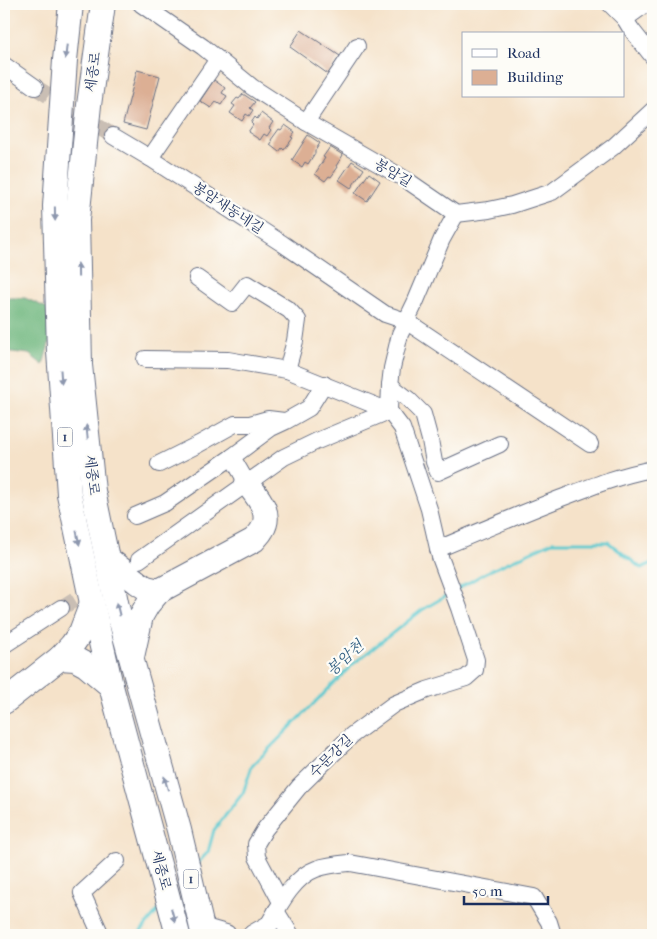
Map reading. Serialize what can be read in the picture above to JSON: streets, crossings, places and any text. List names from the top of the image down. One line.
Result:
{"streets":{"highway":["세종로","1"],"street":["봉암길","봉암새동네길","수문강길"]},"water":["봉암천"],"legend":["Road","Building"],"scale_bar":"50 m"}
